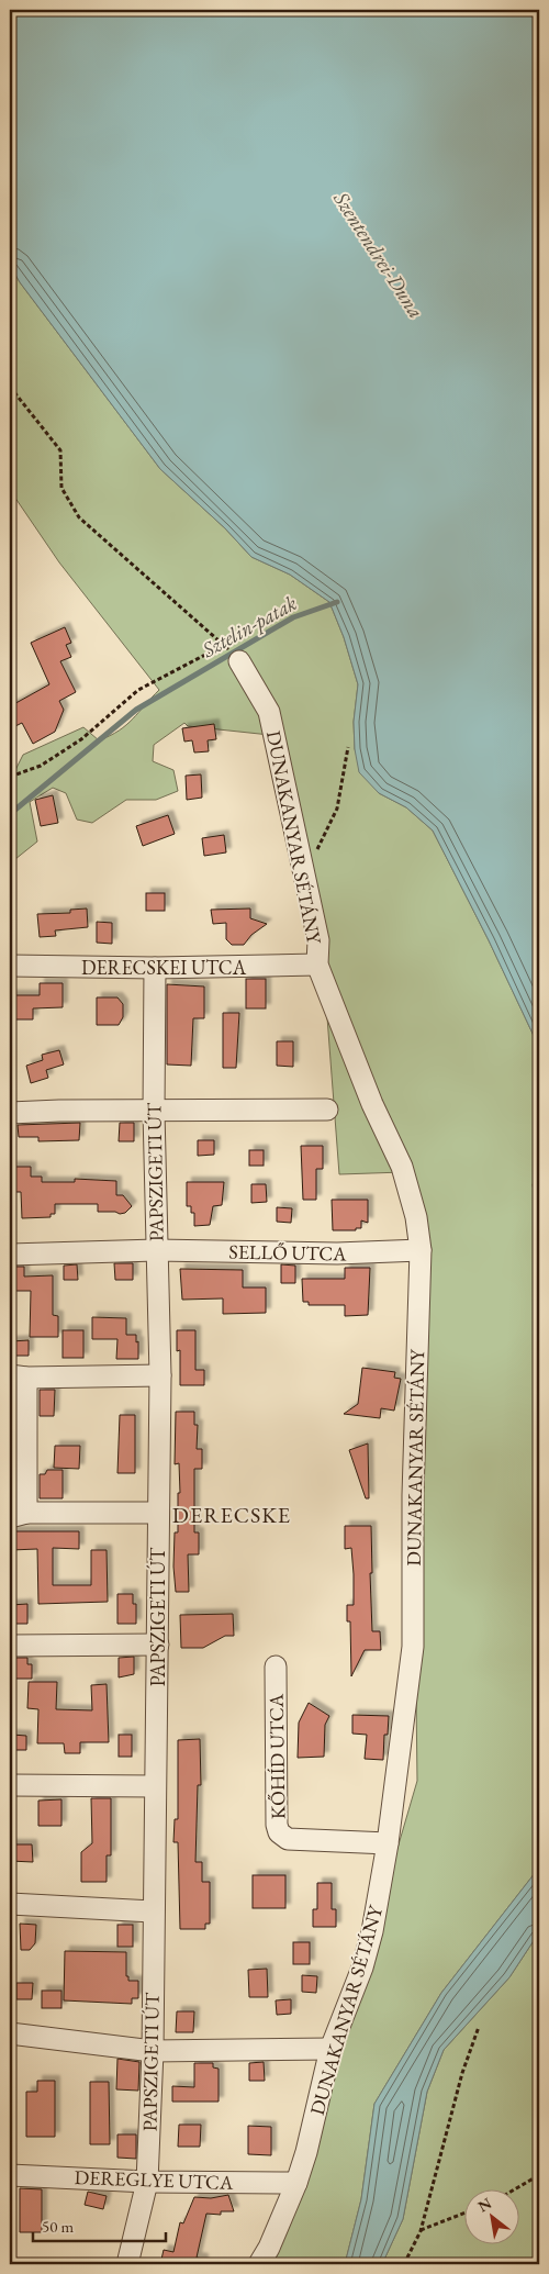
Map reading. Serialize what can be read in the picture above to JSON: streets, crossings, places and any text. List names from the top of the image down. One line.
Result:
{"streets":{"street":["DUNAKANYAR SÉTÁNY","DERECSKEI UTCA","PAPSZIGETI ÚT","SELLŐ UTCA","KŐHÍD UTCA","DEREGLYE UTCA"]},"crossings":[["DUNAKANYAR SÉTÁNY","DERECSKEI UTCA"],["DUNAKANYAR SÉTÁNY","SELLŐ UTCA"],["DUNAKANYAR SÉTÁNY","KŐHÍD UTCA"],["DUNAKANYAR SÉTÁNY","DEREGLYE UTCA"],["DERECSKEI UTCA","PAPSZIGETI ÚT"],["PAPSZIGETI ÚT","SELLŐ UTCA"],["PAPSZIGETI ÚT","DEREGLYE UTCA"]],"districts":["DERECSKE"],"water":["Szentendrei-Duna","Sztelin-patak"],"scale_bar":"50 m","north":"top left"}
